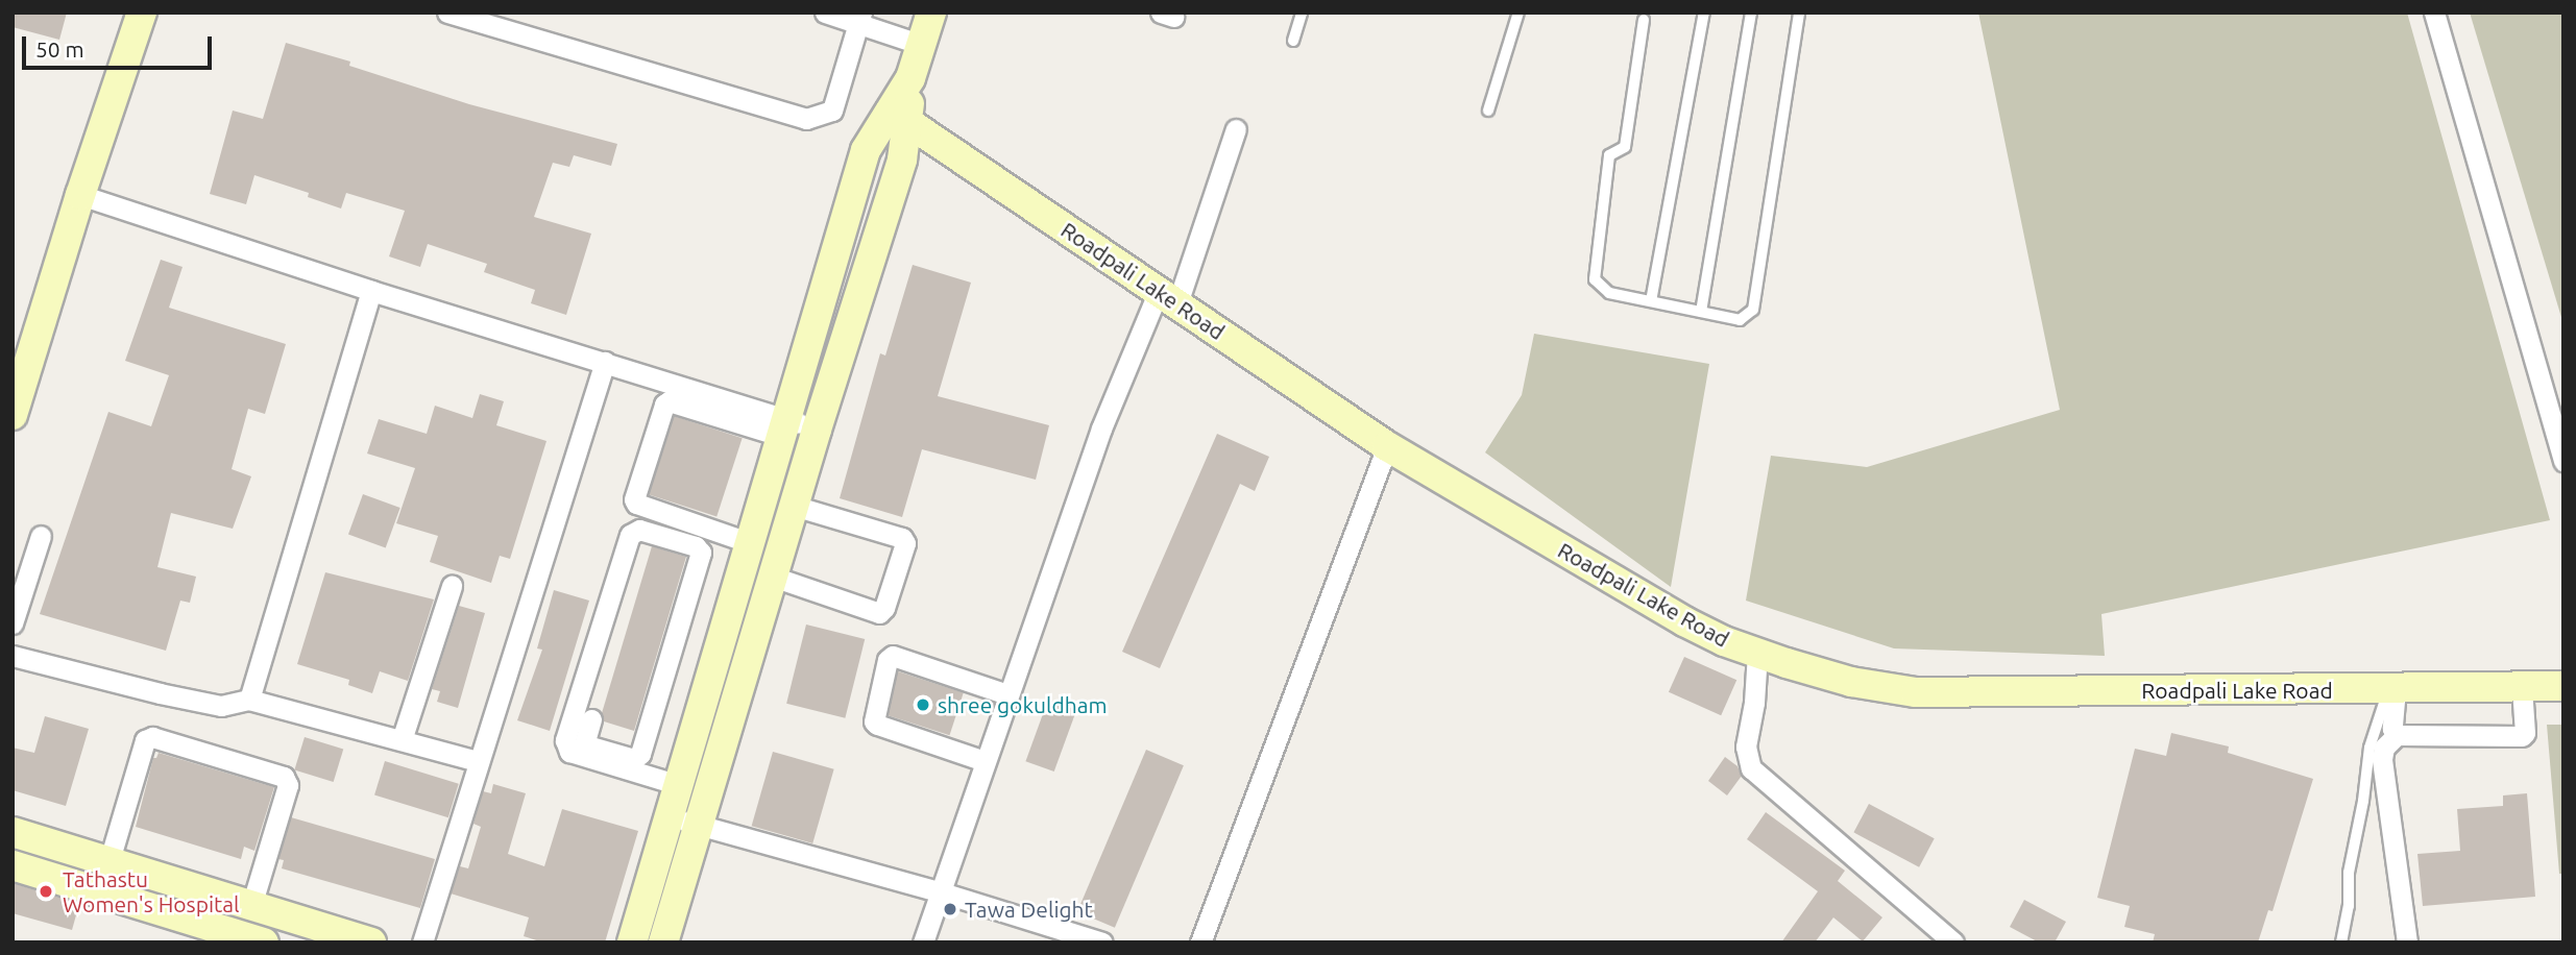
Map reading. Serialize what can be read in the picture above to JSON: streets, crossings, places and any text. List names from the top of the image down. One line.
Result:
{"streets":{"street":["Roadpali Lake Road"]},"places":["shree gokuldham","Tathastu Women's Hospital","Tawa Delight"],"scale_bar":"50 m"}
